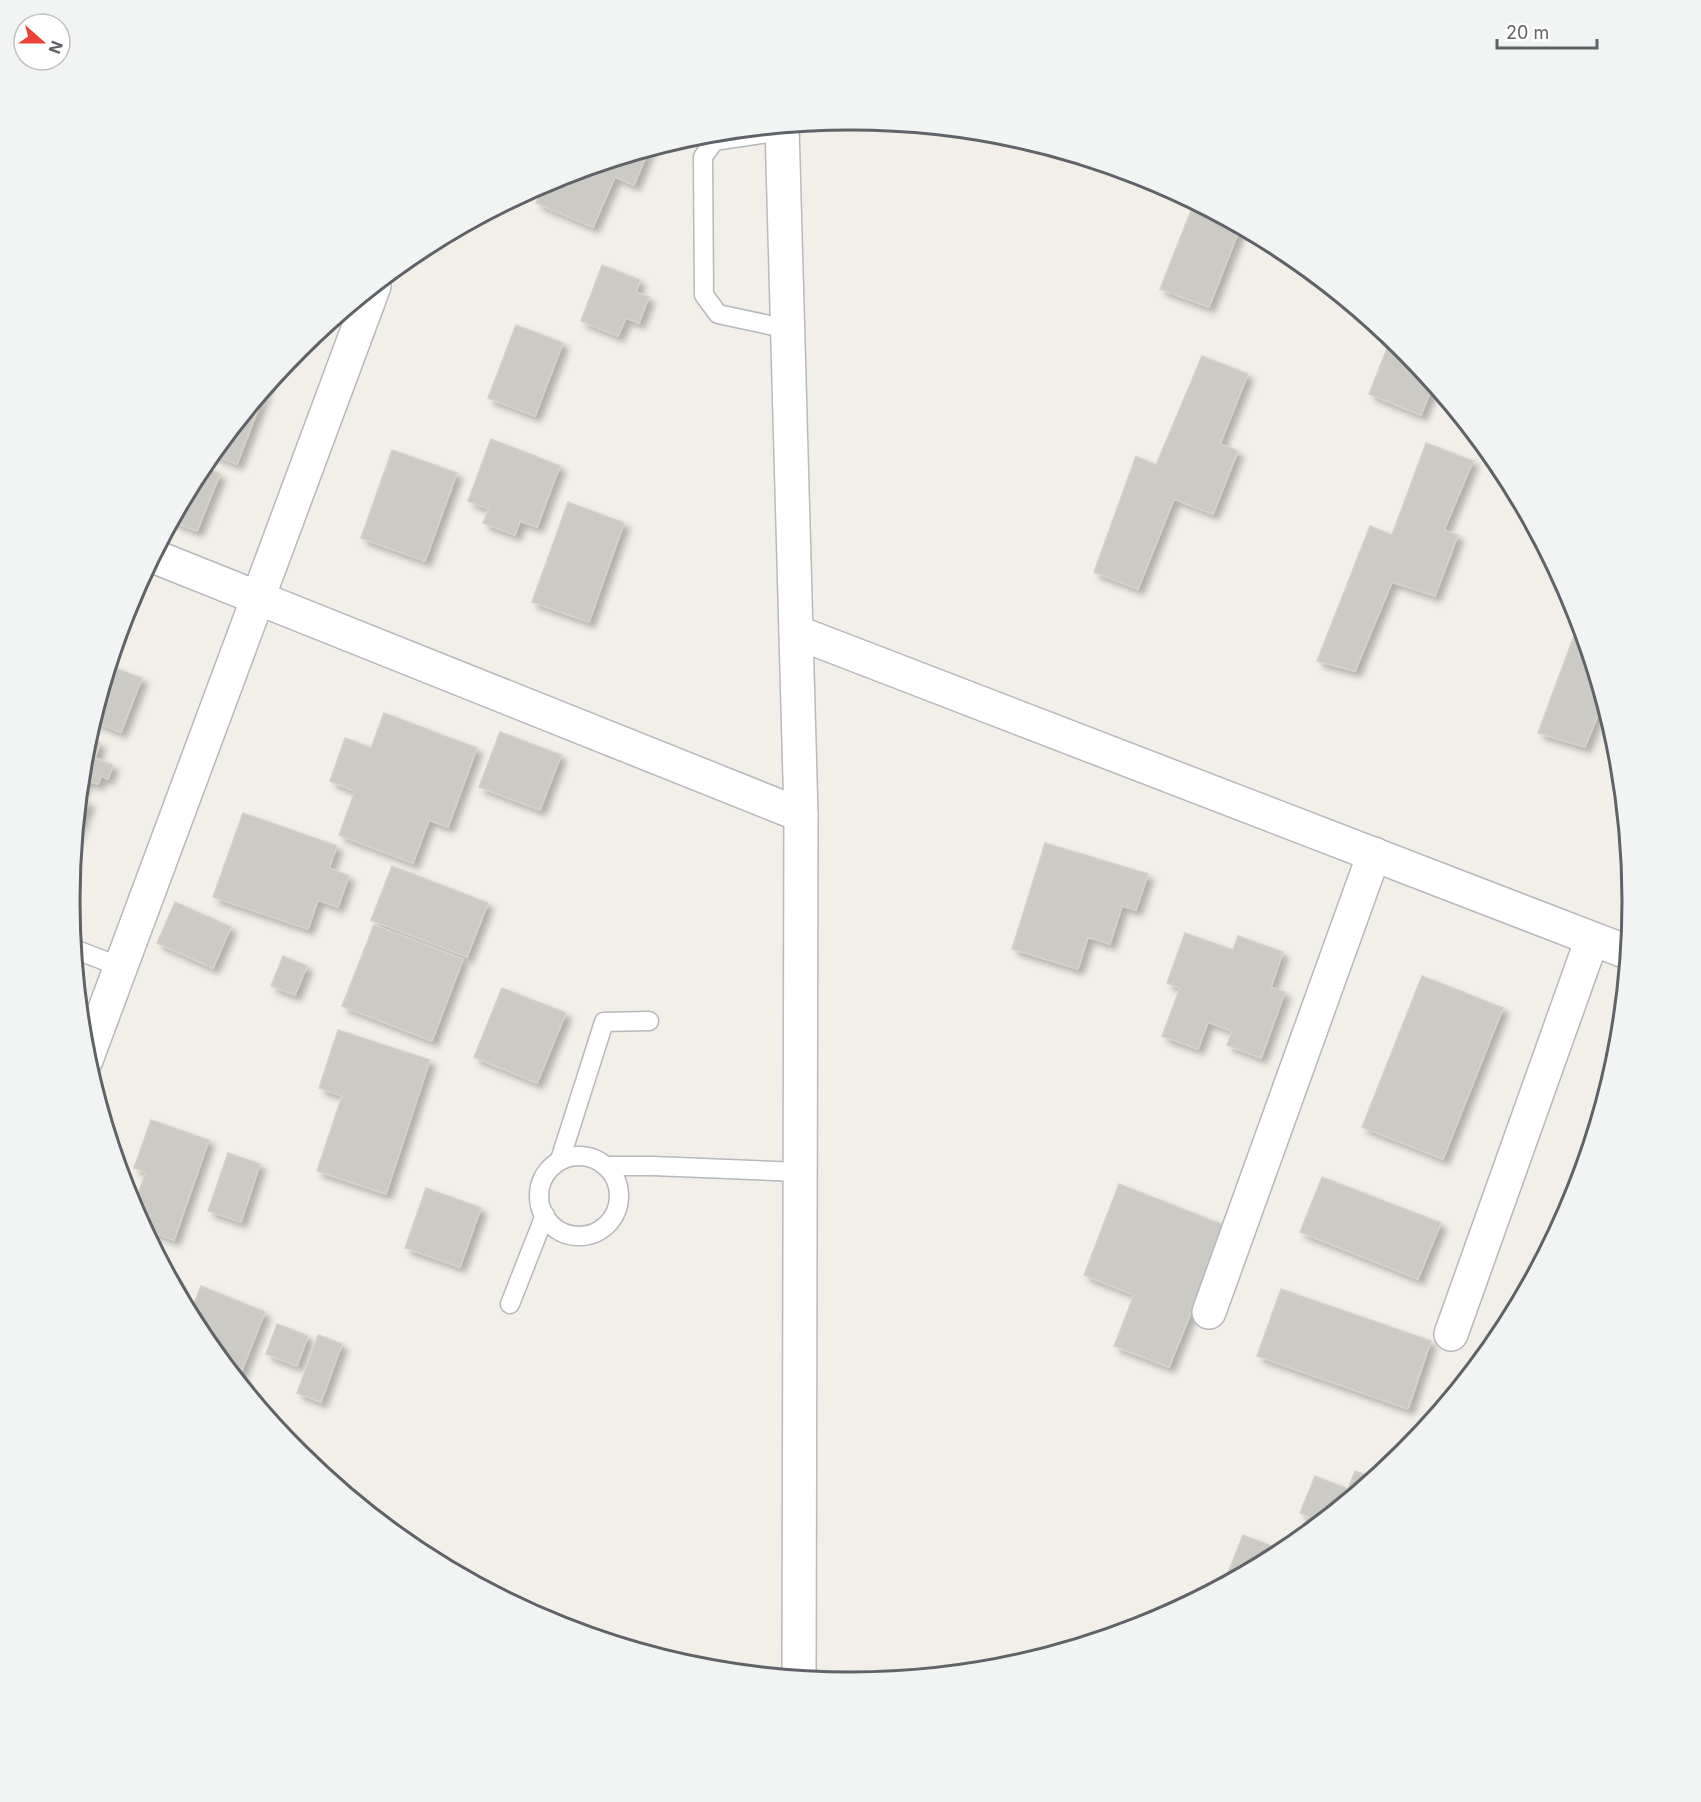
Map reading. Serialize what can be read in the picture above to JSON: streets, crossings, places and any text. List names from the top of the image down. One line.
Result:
{"scale_bar":"20 m","north":"right"}
